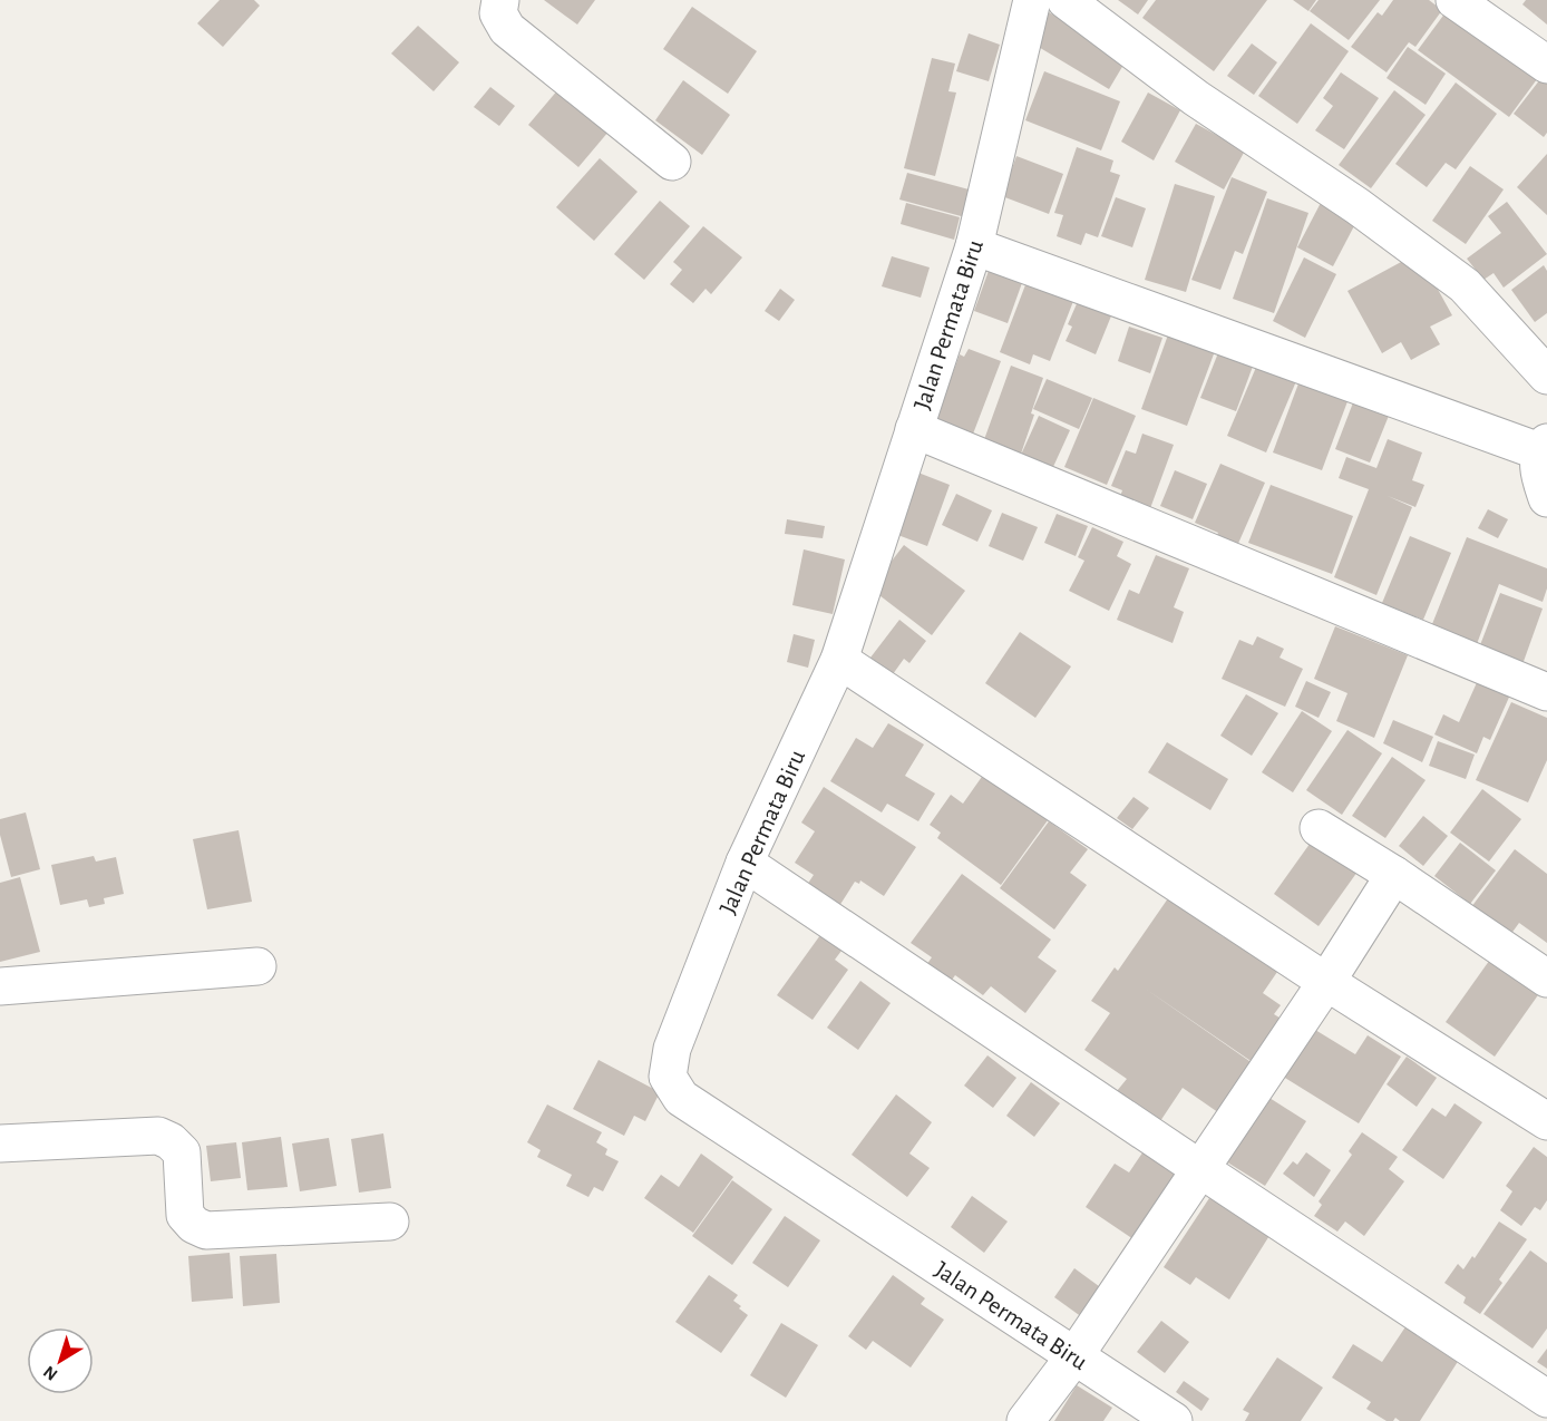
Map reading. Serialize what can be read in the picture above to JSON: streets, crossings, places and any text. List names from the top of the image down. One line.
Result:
{"streets":{"street":["Jalan Permata Biru"]},"north":"bottom left"}
